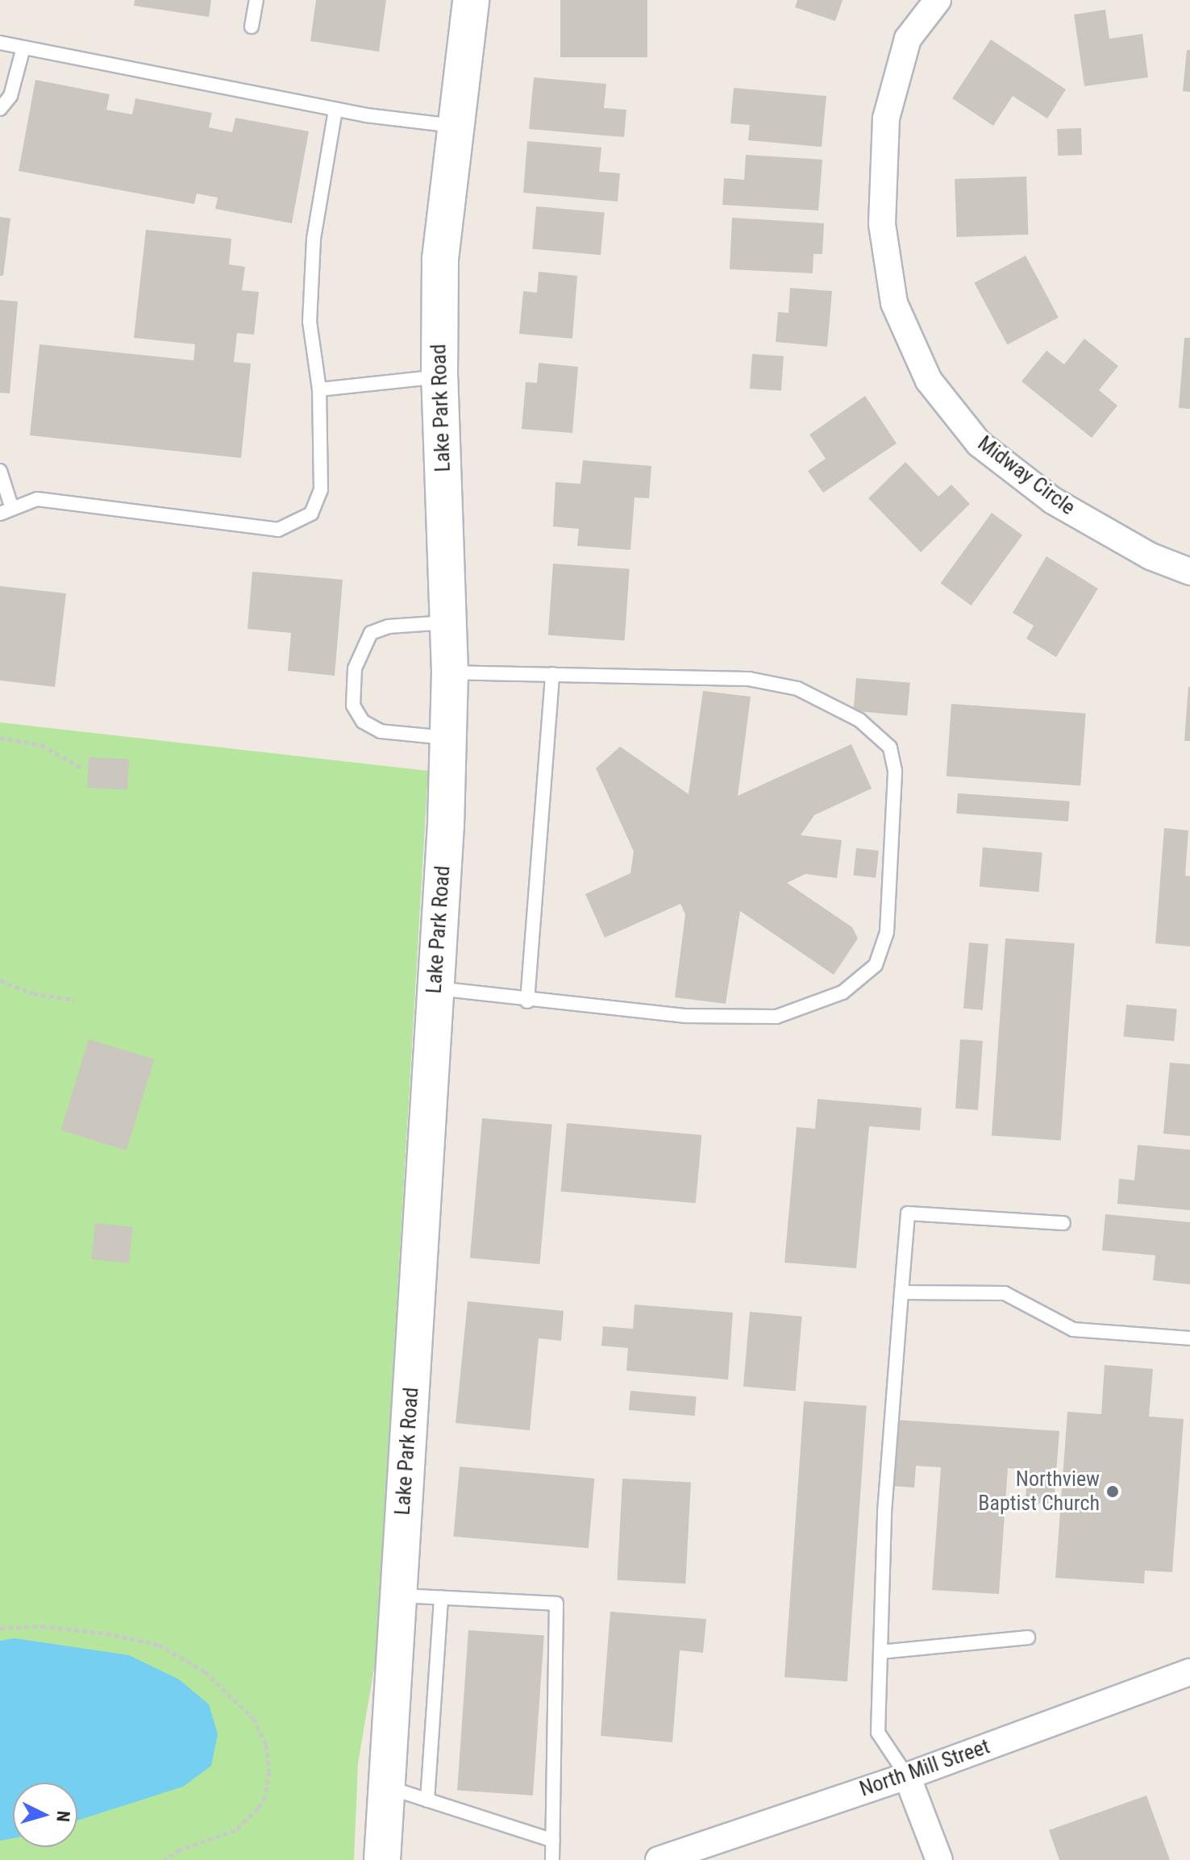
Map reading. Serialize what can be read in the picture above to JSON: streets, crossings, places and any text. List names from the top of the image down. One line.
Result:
{"streets":{"main road":["Lake Park Road"],"street":["Midway Circle","North Mill Street"]},"places":["Northview Baptist Church"],"north":"right"}
